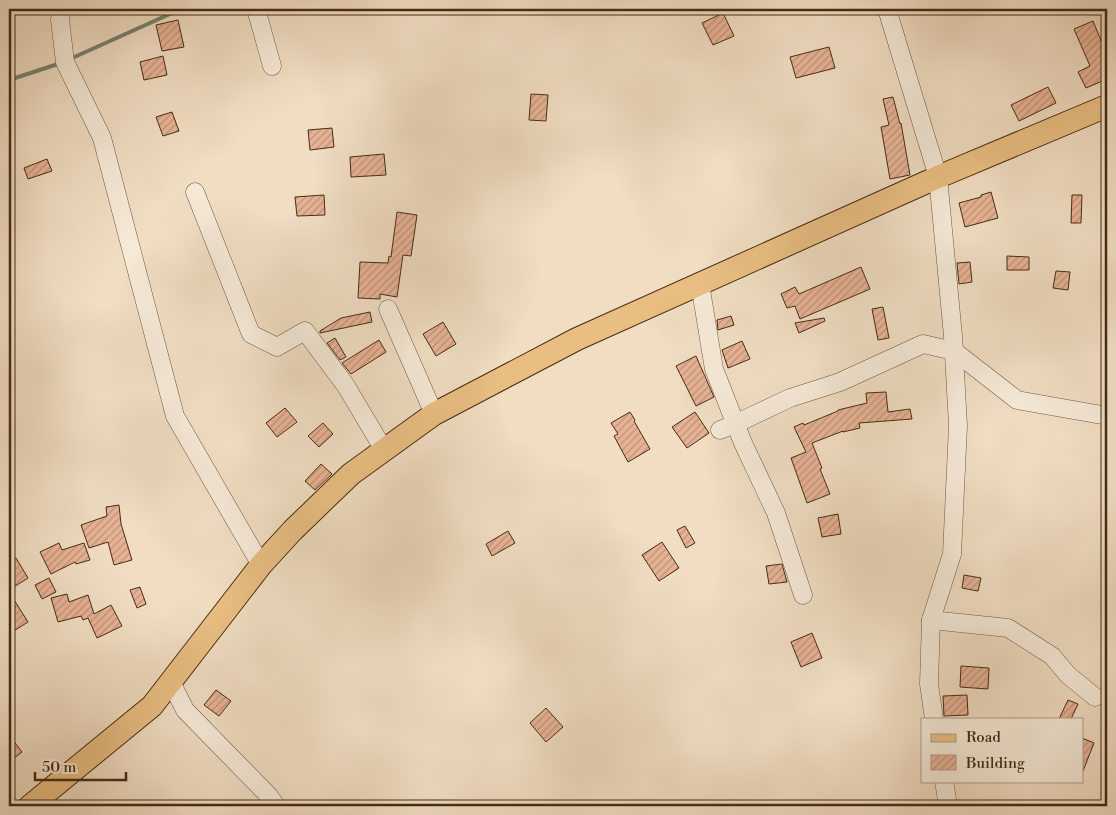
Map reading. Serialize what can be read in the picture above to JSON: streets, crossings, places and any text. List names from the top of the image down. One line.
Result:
{"legend":["Road","Building"],"scale_bar":"50 m"}
